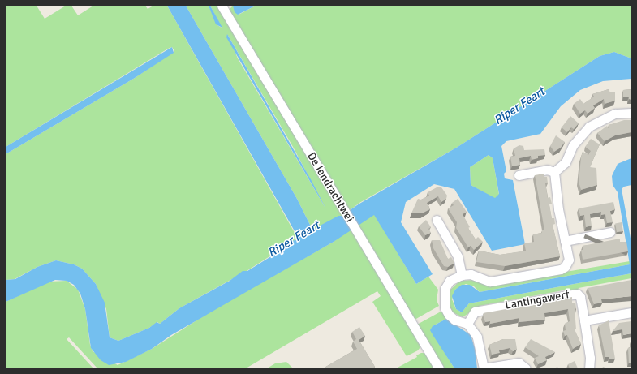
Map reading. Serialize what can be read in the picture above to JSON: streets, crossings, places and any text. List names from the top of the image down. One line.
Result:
{"streets":{"street":["De Iendrachtwei","Lantingawerf"]},"water":["Riper Feart"]}
